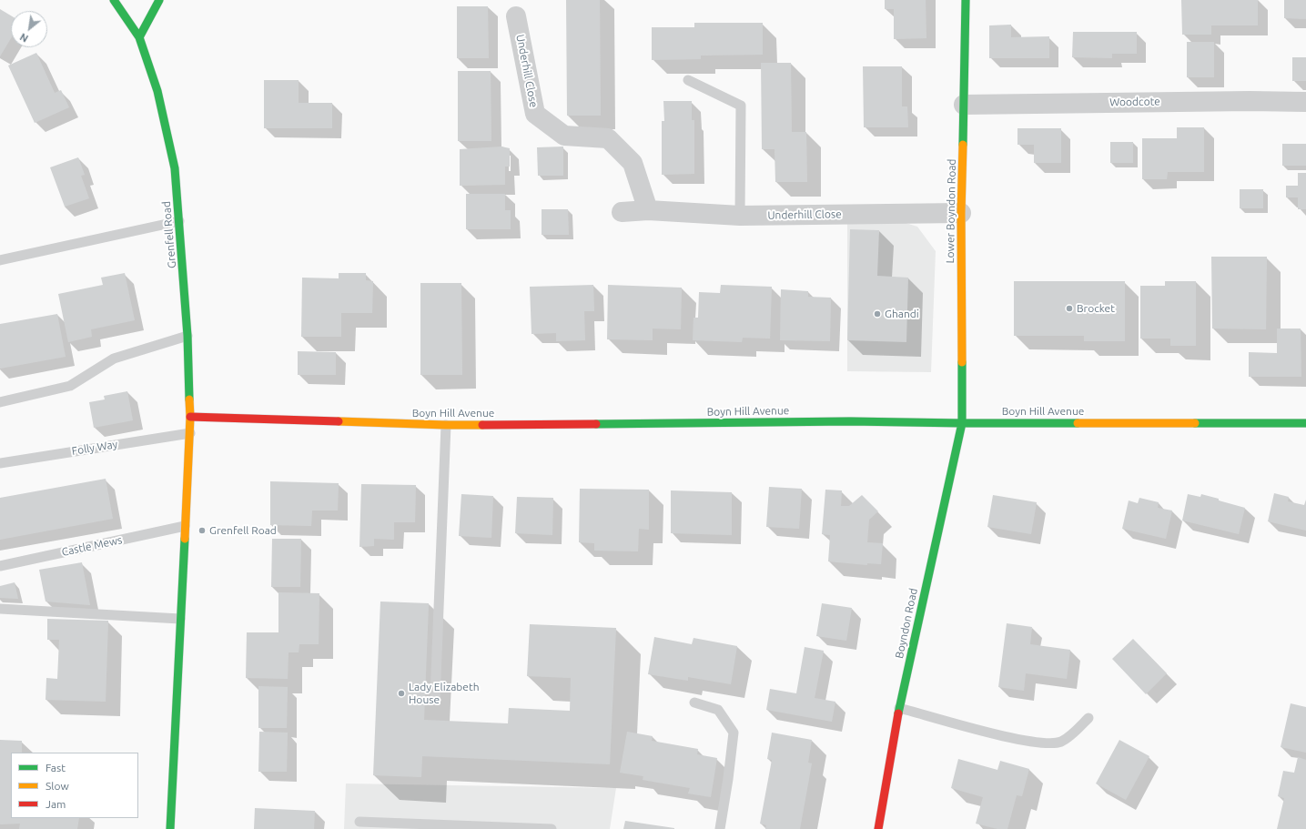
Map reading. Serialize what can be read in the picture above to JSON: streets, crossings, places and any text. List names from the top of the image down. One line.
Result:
{"streets":{"street":["Underhill Close","Woodcote","Lower Boyndon Road","Grenfell Road","Boyn Hill Avenue","Boyndon Road"],"lane":["Folly Way","Castle Mews"]},"crossings":[["Underhill Close","Lower Boyndon Road"],["Woodcote","Lower Boyndon Road"],["Lower Boyndon Road","Boyn Hill Avenue"],["Lower Boyndon Road","Boyndon Road"],["Grenfell Road","Boyn Hill Avenue"],["Grenfell Road","Folly Way"],["Grenfell Road","Castle Mews"],["Boyn Hill Avenue","Boyndon Road"]],"places":["Brocket","Ghandi","Grenfell Road","Lady Elizabeth House"],"legend":["Fast","Slow","Jam"],"north":"bottom left"}
